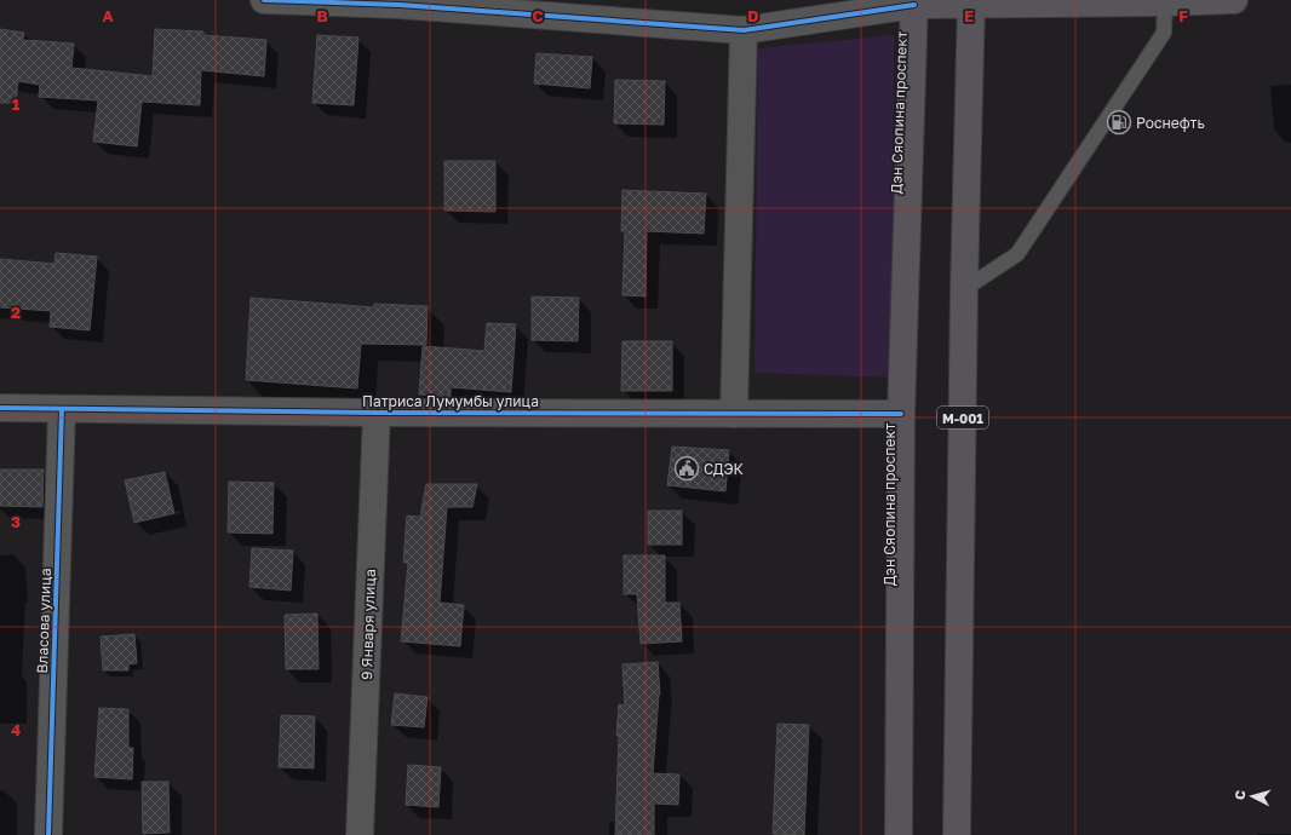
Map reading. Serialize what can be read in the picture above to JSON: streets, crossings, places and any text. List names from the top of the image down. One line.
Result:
{"streets":{"main road":["Дэн Сяопина проспект","M-001"],"street":["Патриса Лумумбы улица","Власова улица","9 Января улица"]},"crossings":[["Дэн Сяопина проспект","Патриса Лумумбы улица"],["Патриса Лумумбы улица","Власова улица"],["Патриса Лумумбы улица","9 Января улица"]],"places":{"fuel station":["Роснефть"],"public building":["СДЭК"]},"north":"left","grid":{"columns":["A","B","C","D","E","F"],"rows":["1","2","3","4"]}}
